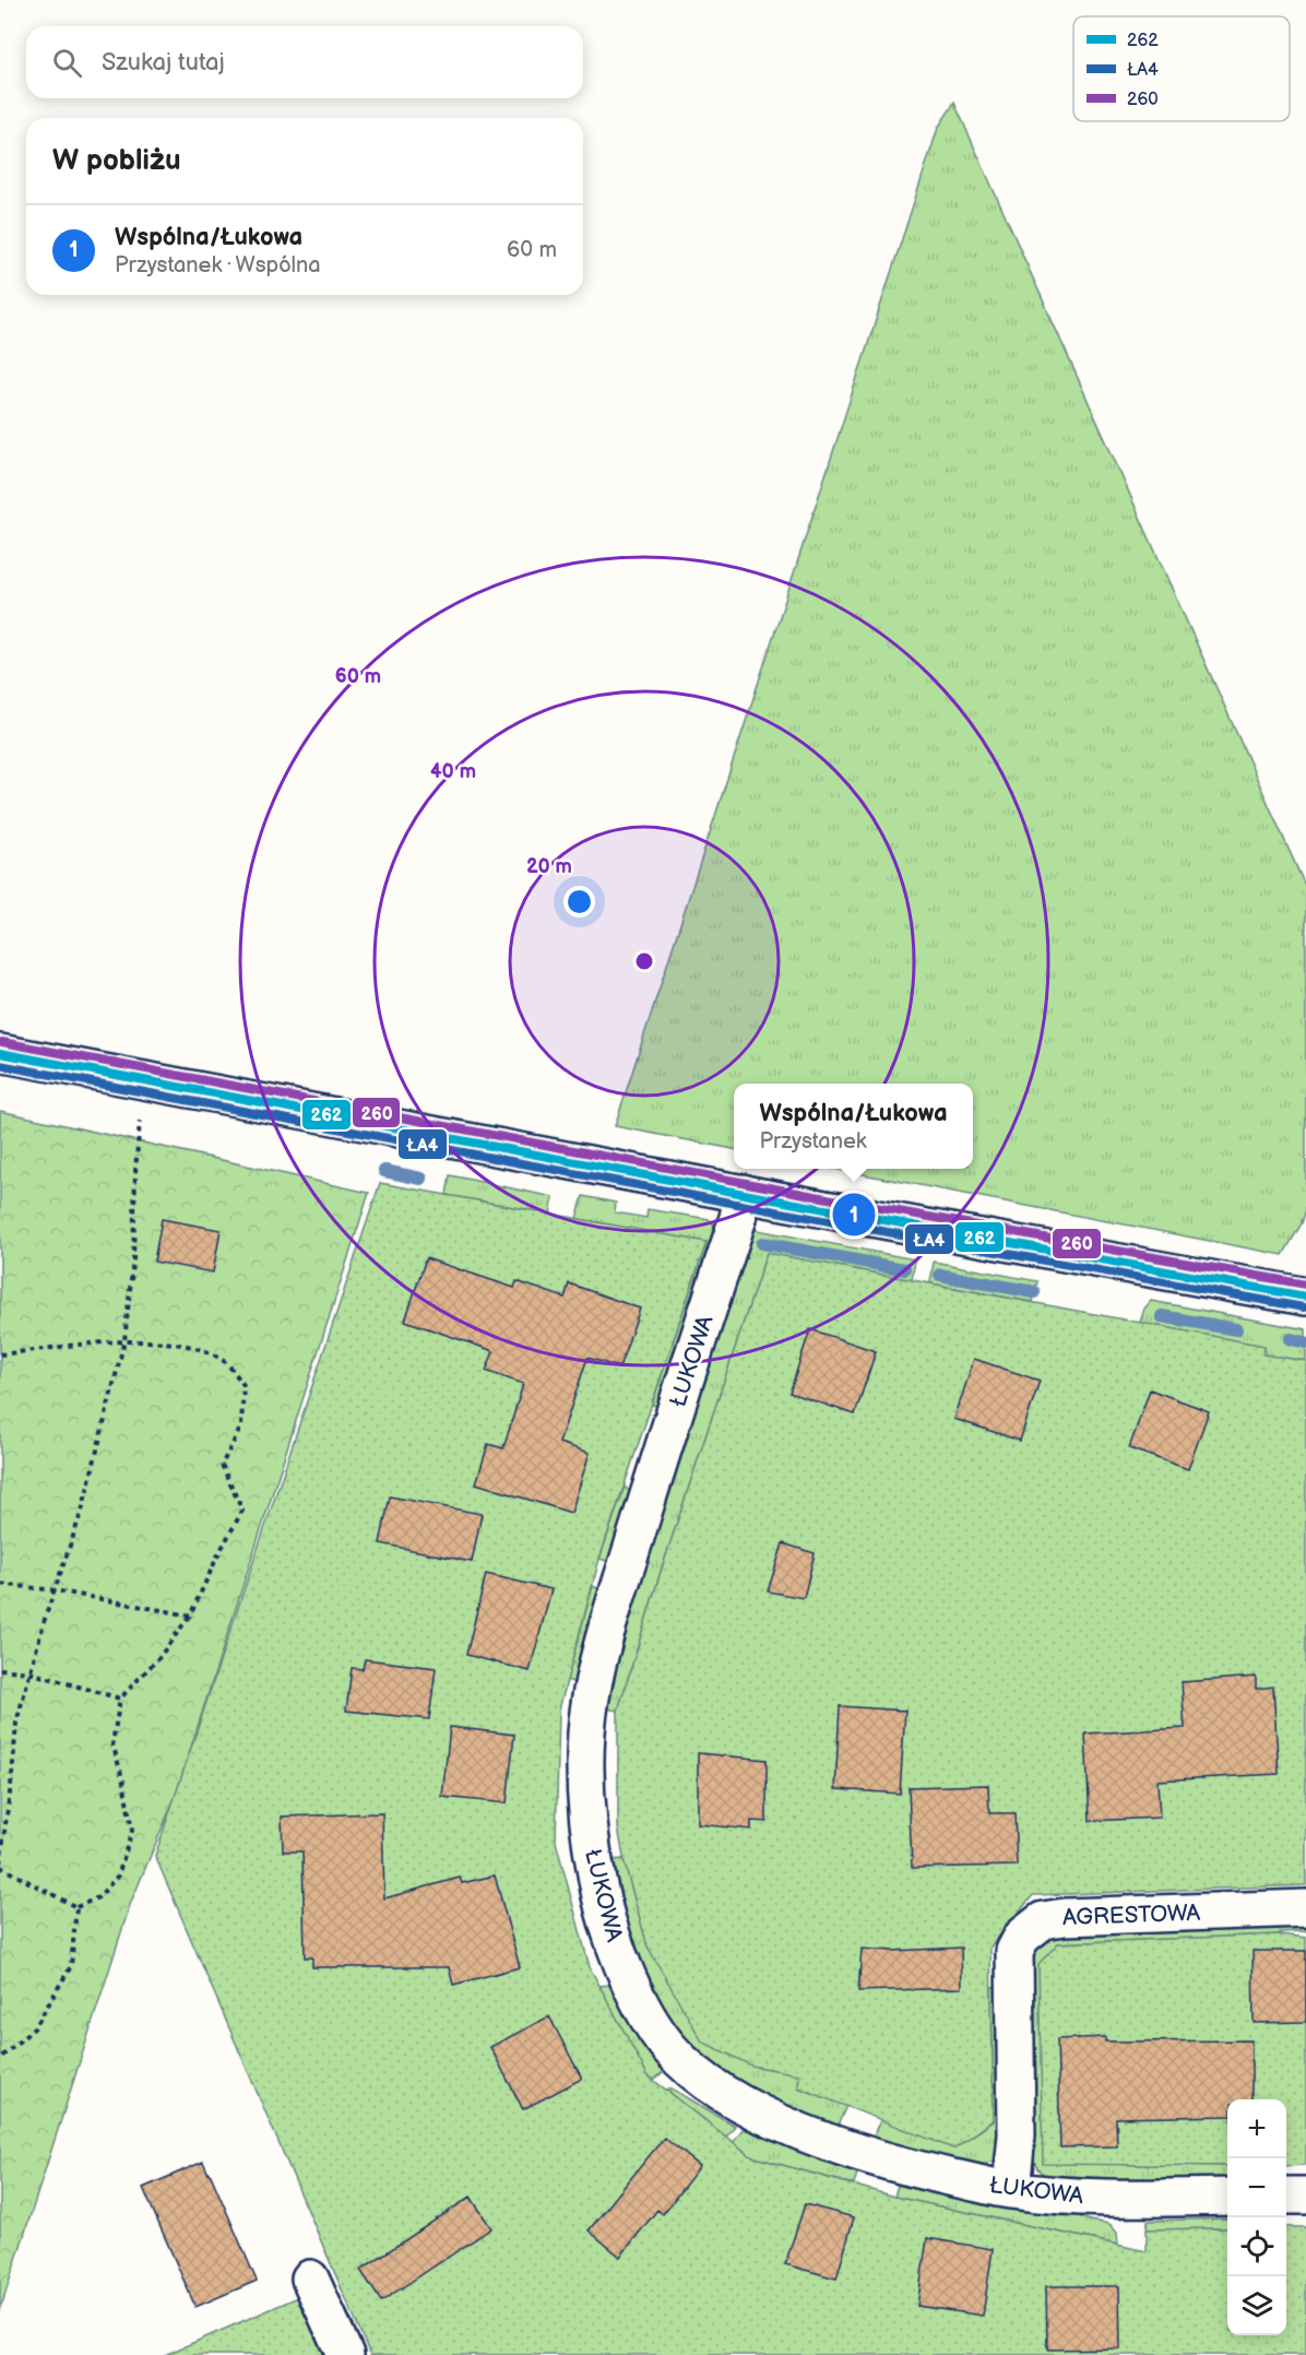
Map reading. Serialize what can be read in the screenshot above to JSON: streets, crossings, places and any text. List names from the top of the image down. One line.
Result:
{"streets":{"street":["ŁUKOWA","AGRESTOWA"]},"crossings":[["ŁUKOWA","AGRESTOWA"]],"lines":["transit line 260","transit line 262","transit line ŁA4"],"legend":["262","ŁA4","260"],"page":{"search":"Szukaj tutaj","heading":"W pobliżu","list":[{"mark":"1","name":"Wspólna/Łukowa","note":"Przystanek · Wspólna","value":"60 m"}],"popup":["Wspólna/Łukowa","Przystanek"],"pins":"1","map_buttons":["+","−"]},"rings":["60 m","40 m","20 m"]}
